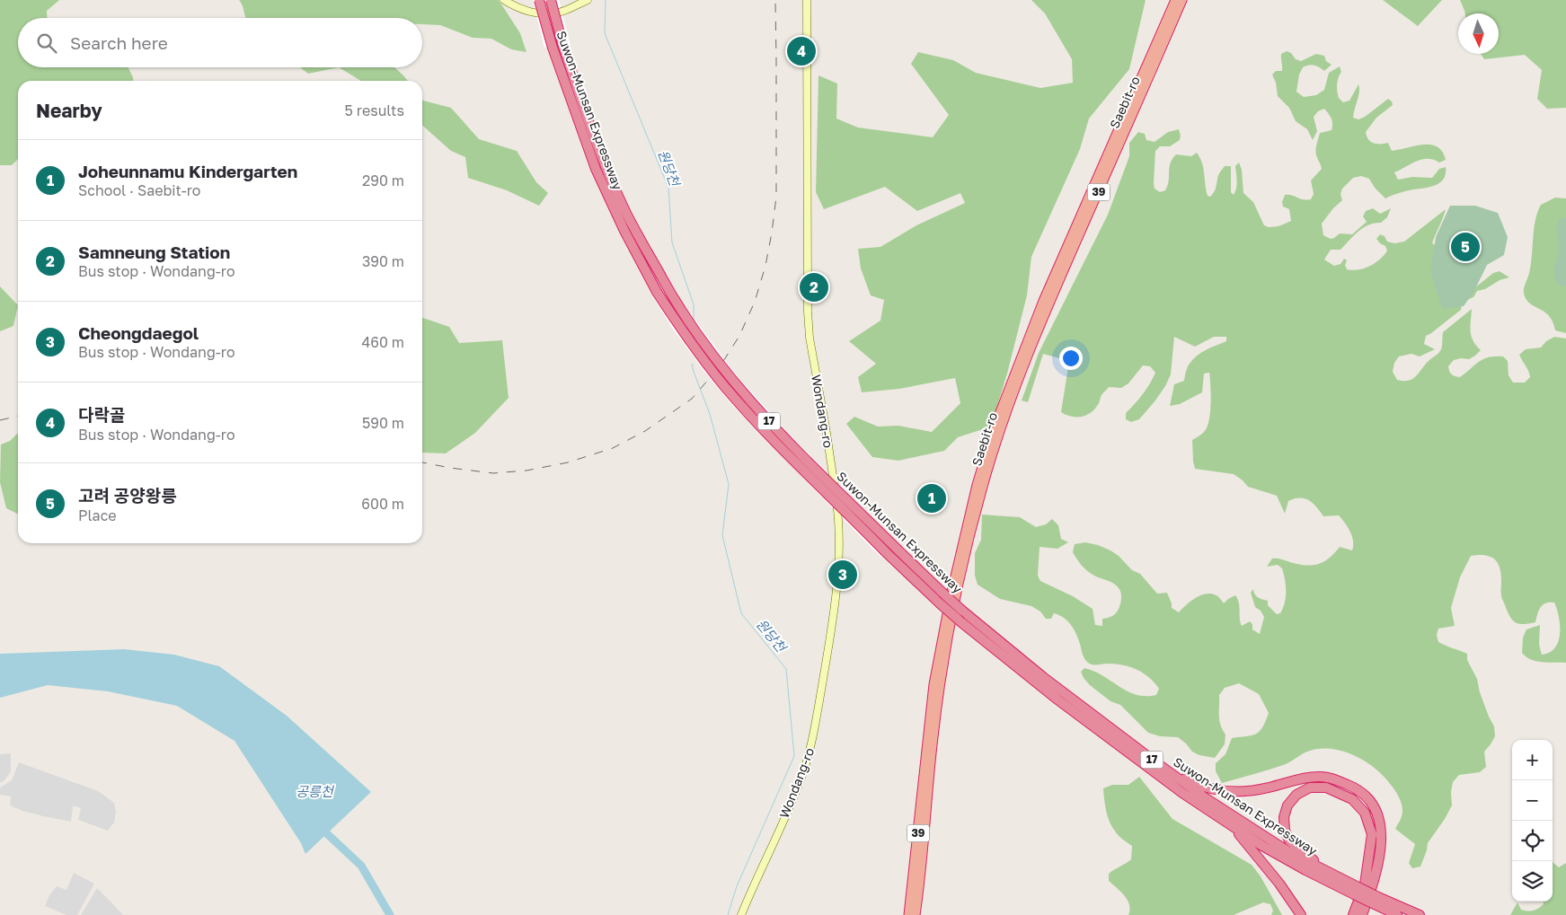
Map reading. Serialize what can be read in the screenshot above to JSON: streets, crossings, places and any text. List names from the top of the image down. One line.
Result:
{"streets":{"highway":["Saebit-ro","Suwon-Munsan Expressway","39","17"],"main road":["Wondang-ro"]},"water":["원당천","공릉천"],"north":"bottom","page":{"search":"Search here","pins":["4","5","2","1","3"],"heading":["Nearby","5 results"],"list":[{"mark":"1","name":"Joheunnamu Kindergarten","note":"School · Saebit-ro","value":"290 m"},{"mark":"2","name":"Samneung Station","note":"Bus stop · Wondang-ro","value":"390 m"},{"mark":"3","name":"Cheongdaegol","note":"Bus stop · Wondang-ro","value":"460 m"},{"mark":"4","name":"다락골","note":"Bus stop · Wondang-ro","value":"590 m"},{"mark":"5","name":"고려 공양왕릉","note":"Place","value":"600 m"}],"map_buttons":["+","−"]}}
